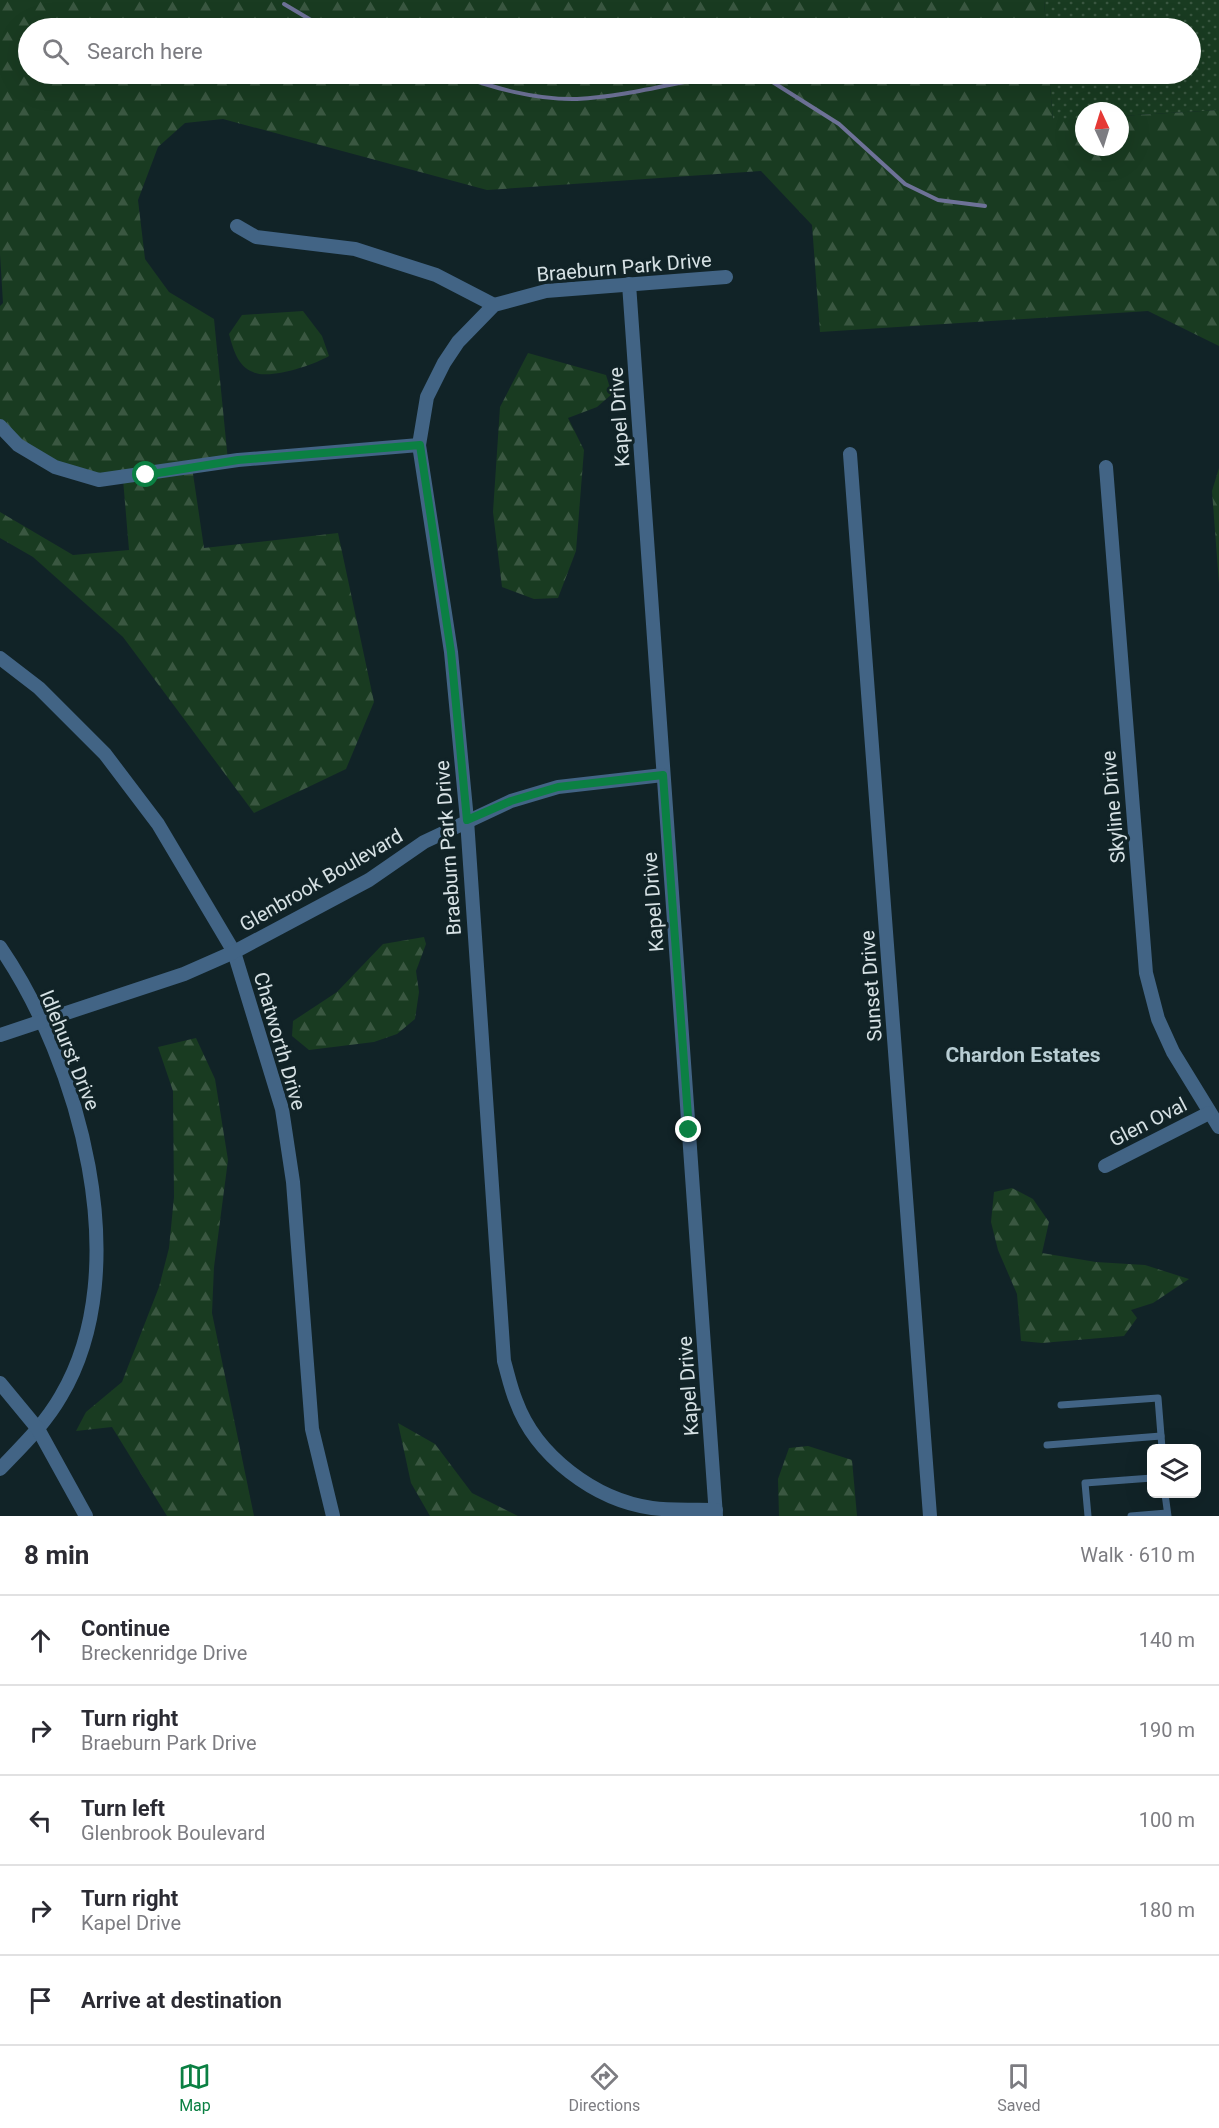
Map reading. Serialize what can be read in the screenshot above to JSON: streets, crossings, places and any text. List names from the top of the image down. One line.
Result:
{"streets":{"street":["Braeburn Park Drive","Kapel Drive","Skyline Drive","Glenbrook Boulevard","Sunset Drive","Chatworth Drive","Idlehurst Drive","Glen Oval"]},"crossings":[["Braeburn Park Drive","Kapel Drive"],["Braeburn Park Drive","Glenbrook Boulevard"],["Kapel Drive","Glenbrook Boulevard"],["Skyline Drive","Glen Oval"],["Glenbrook Boulevard","Chatworth Drive"],["Glenbrook Boulevard","Idlehurst Drive"]],"districts":["Chardon Estates"],"north":"top","page":{"search":"Search here","heading":["8 min","Walk · 610 m"],"list":[["Continue","Breckenridge Drive","140 m"],["Turn right","Braeburn Park Drive","190 m"],["Turn left","Glenbrook Boulevard","100 m"],["Turn right","Kapel Drive","180 m"],"Arrive at destination"],"nav":["Map","Directions","Saved"]}}
